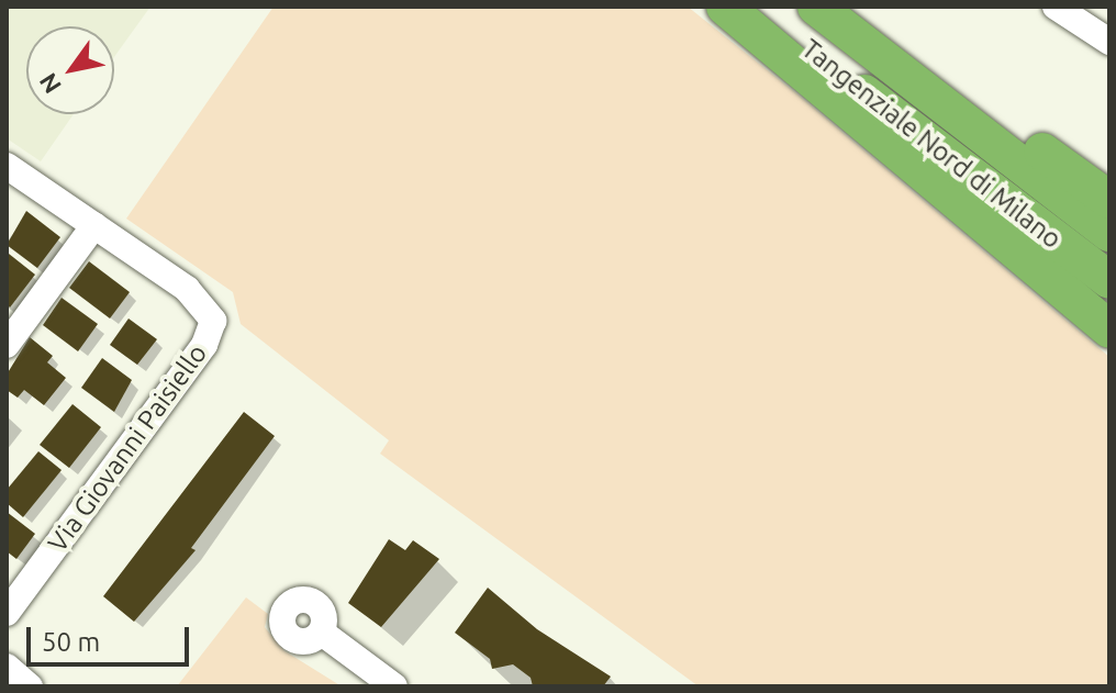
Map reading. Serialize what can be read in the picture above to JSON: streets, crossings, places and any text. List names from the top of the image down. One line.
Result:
{"streets":{"highway":["Tangenziale Nord di Milano"],"street":["Via Giovanni Paisiello"]},"scale_bar":"50 m","north":"bottom left"}
